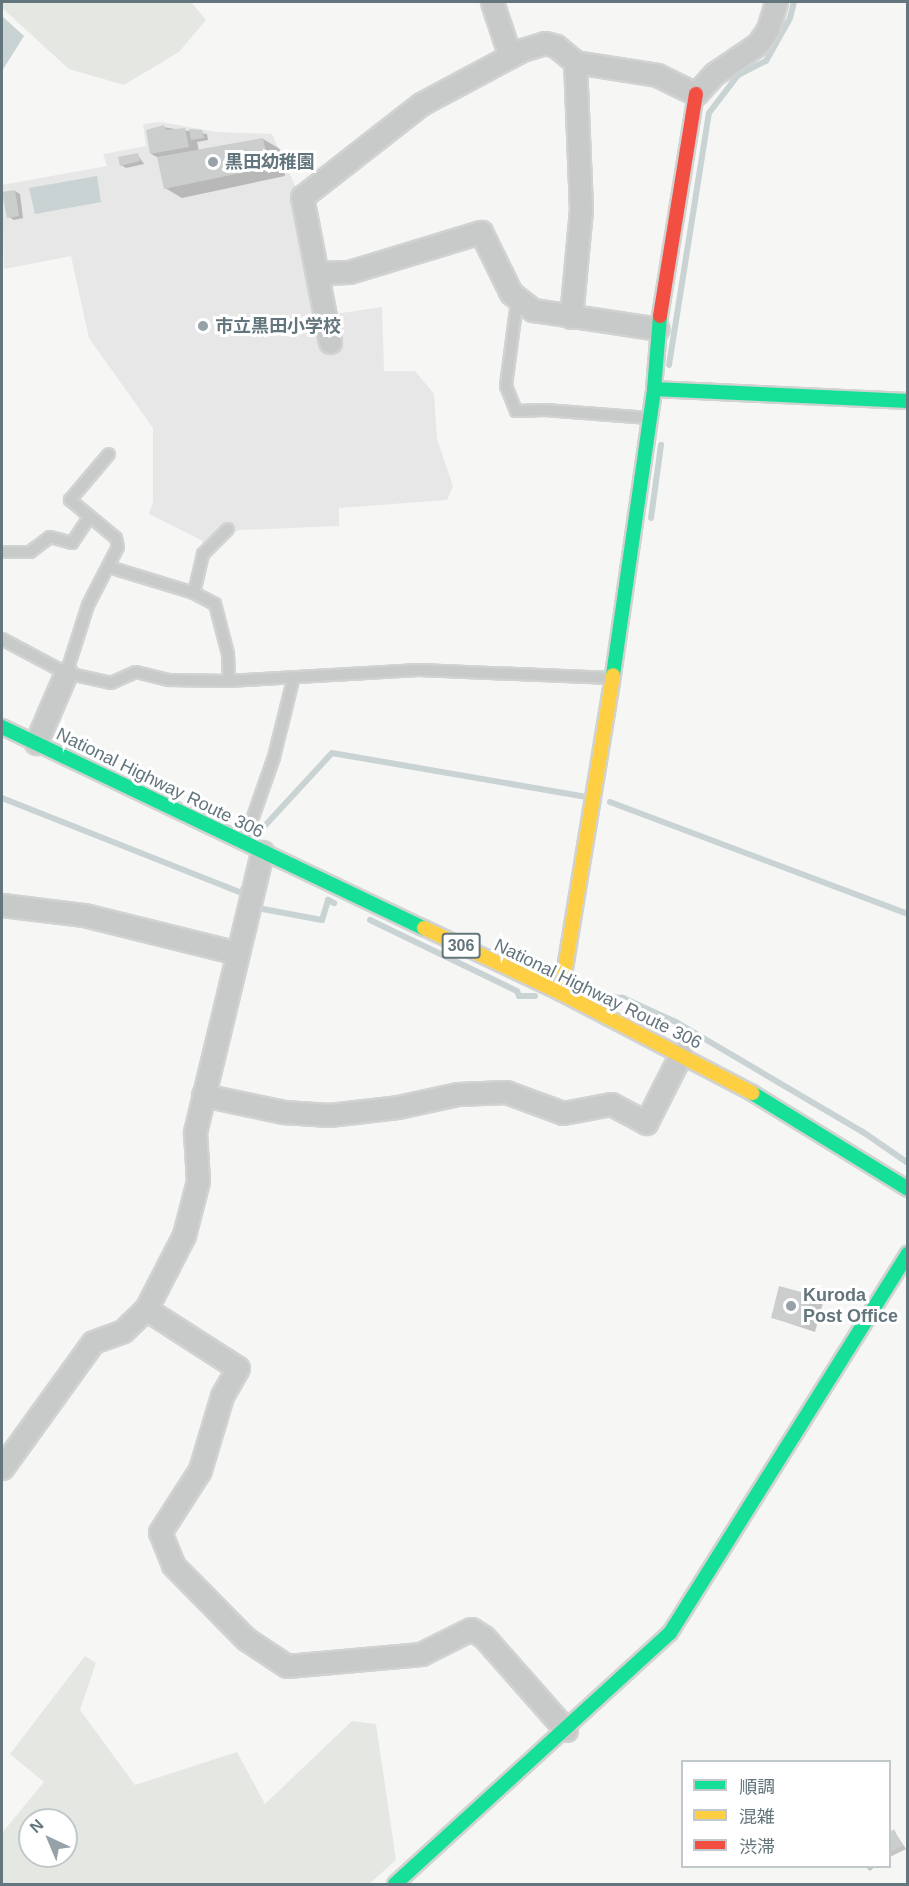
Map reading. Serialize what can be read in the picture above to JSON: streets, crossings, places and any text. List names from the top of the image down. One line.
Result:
{"streets":{"main road":["National Highway Route 306","306"]},"places":["黒田幼稚園","市立黒田小学校","Kuroda Post Office"],"legend":["順調","混雑","渋滞"],"north":"top left"}
